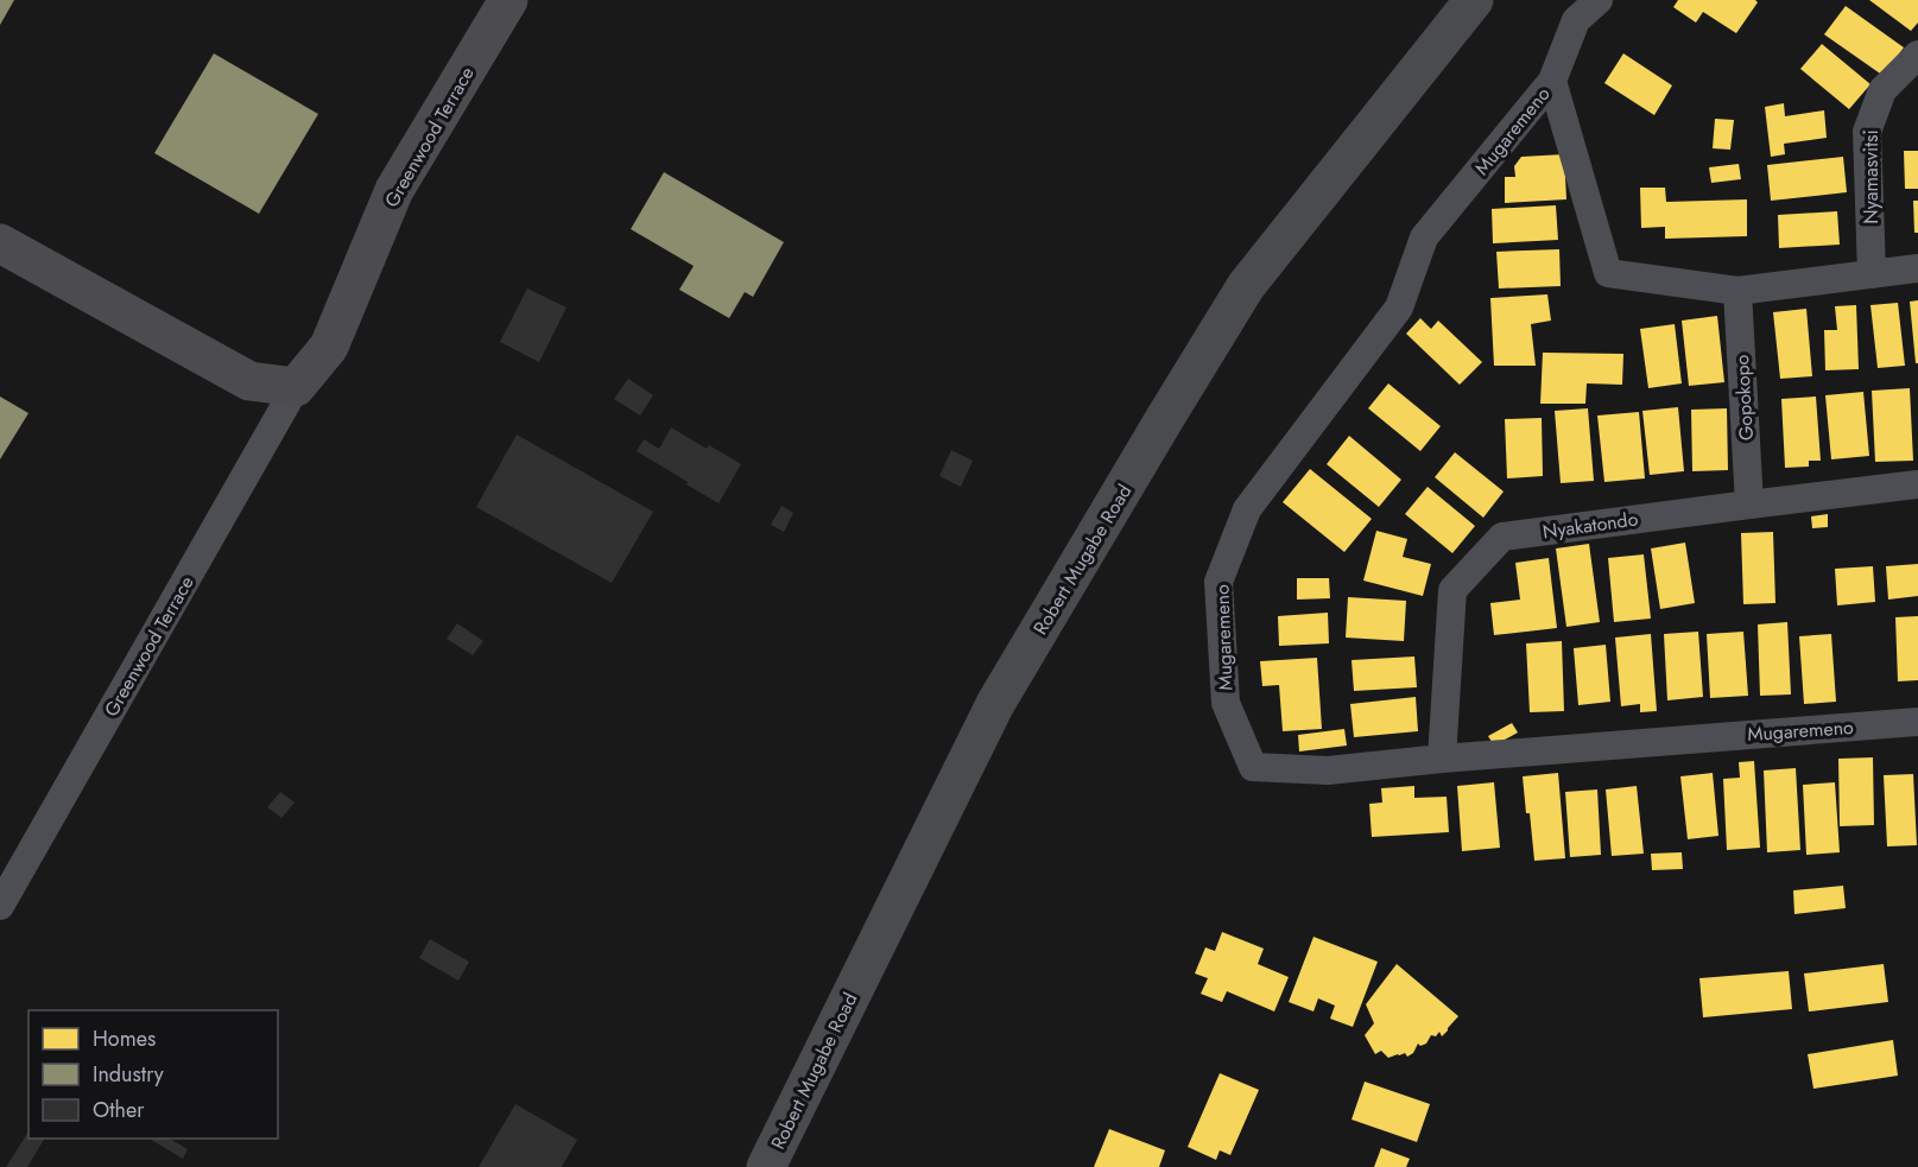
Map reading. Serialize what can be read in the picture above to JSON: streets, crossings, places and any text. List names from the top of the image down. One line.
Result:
{"streets":{"main road":["Robert Mugabe Road"],"street":["Mugaremeno","Greenwood Terrace","Nyamasvitsi","Gopokopo","Nyakatondo"]},"crossings":[["Mugaremeno","Nyakatondo"],["Gopokopo","Nyakatondo"]],"legend":["Homes","Industry","Other"]}
